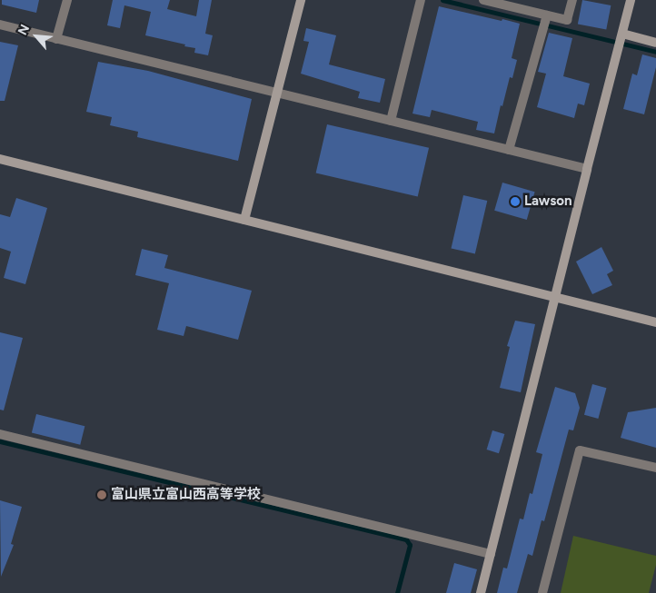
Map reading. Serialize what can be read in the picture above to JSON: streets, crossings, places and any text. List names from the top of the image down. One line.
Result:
{"places":["Lawson","富山県立富山西高等学校"],"north":"top left"}
